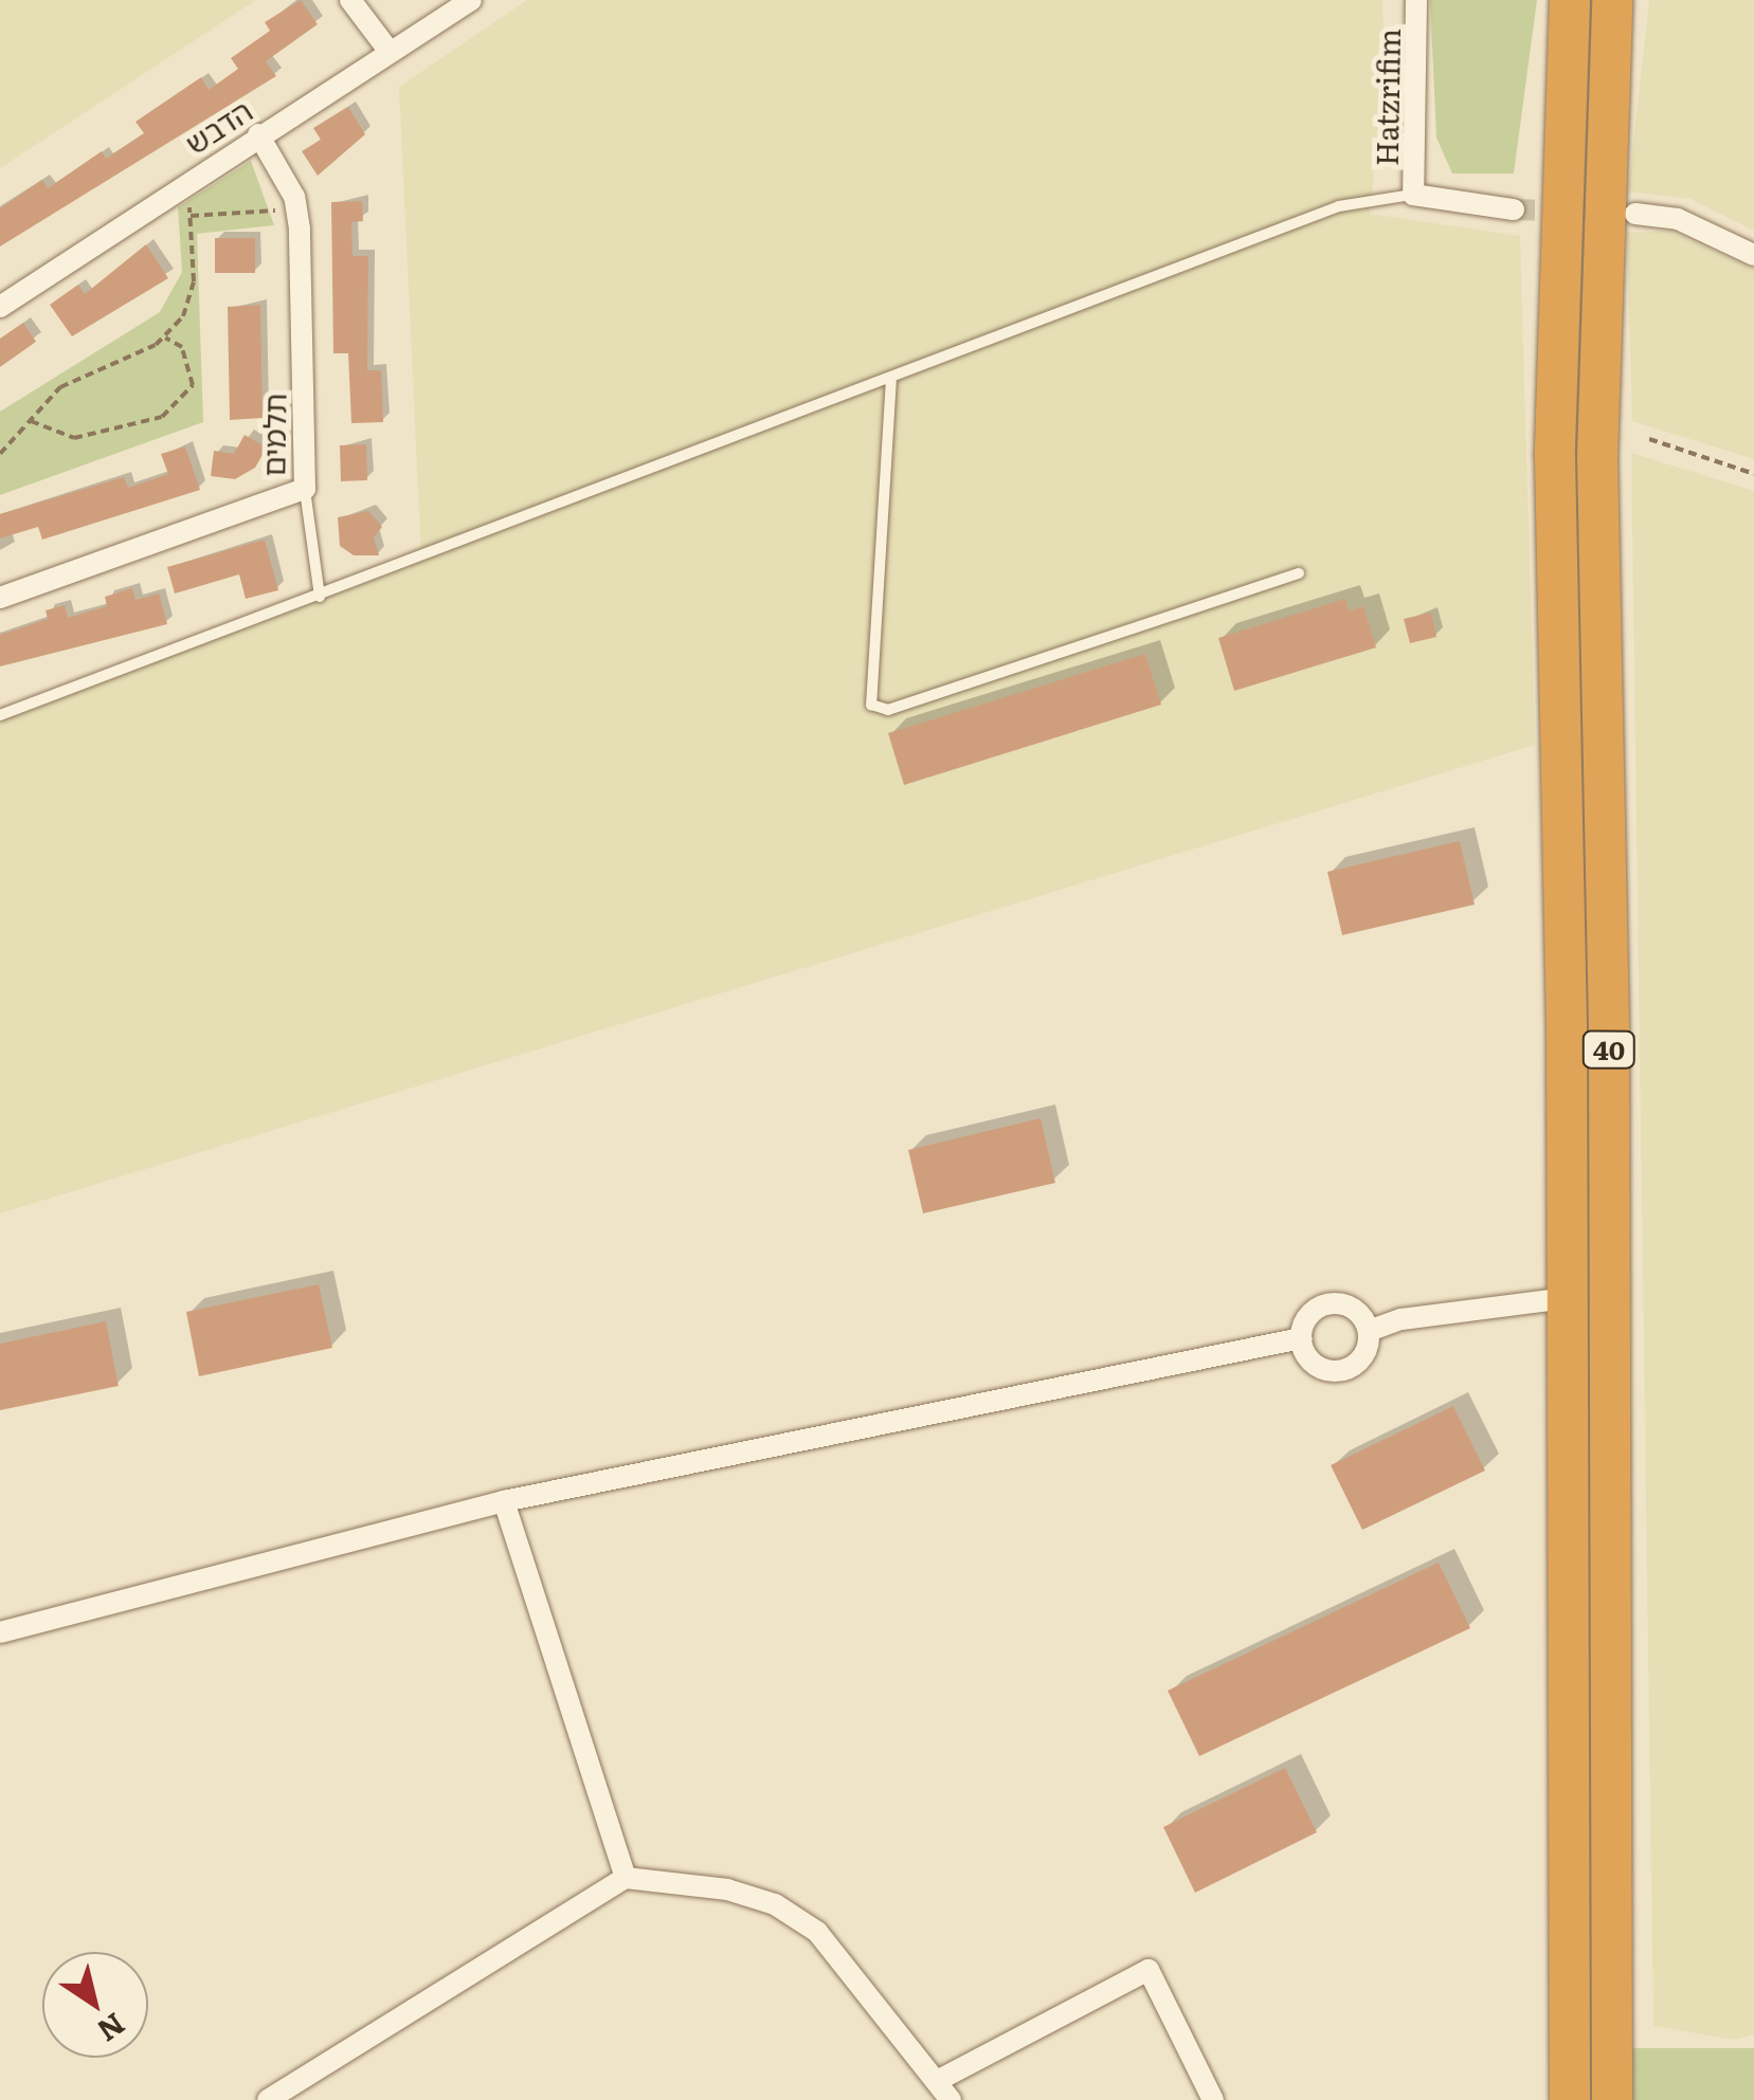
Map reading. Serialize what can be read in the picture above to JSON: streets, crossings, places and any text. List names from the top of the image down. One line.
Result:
{"streets":{"highway":["40"],"street":["Hatzrifim","הדבש","תלמים"]},"crossings":[["הדבש","תלמים"]],"north":"bottom right"}
